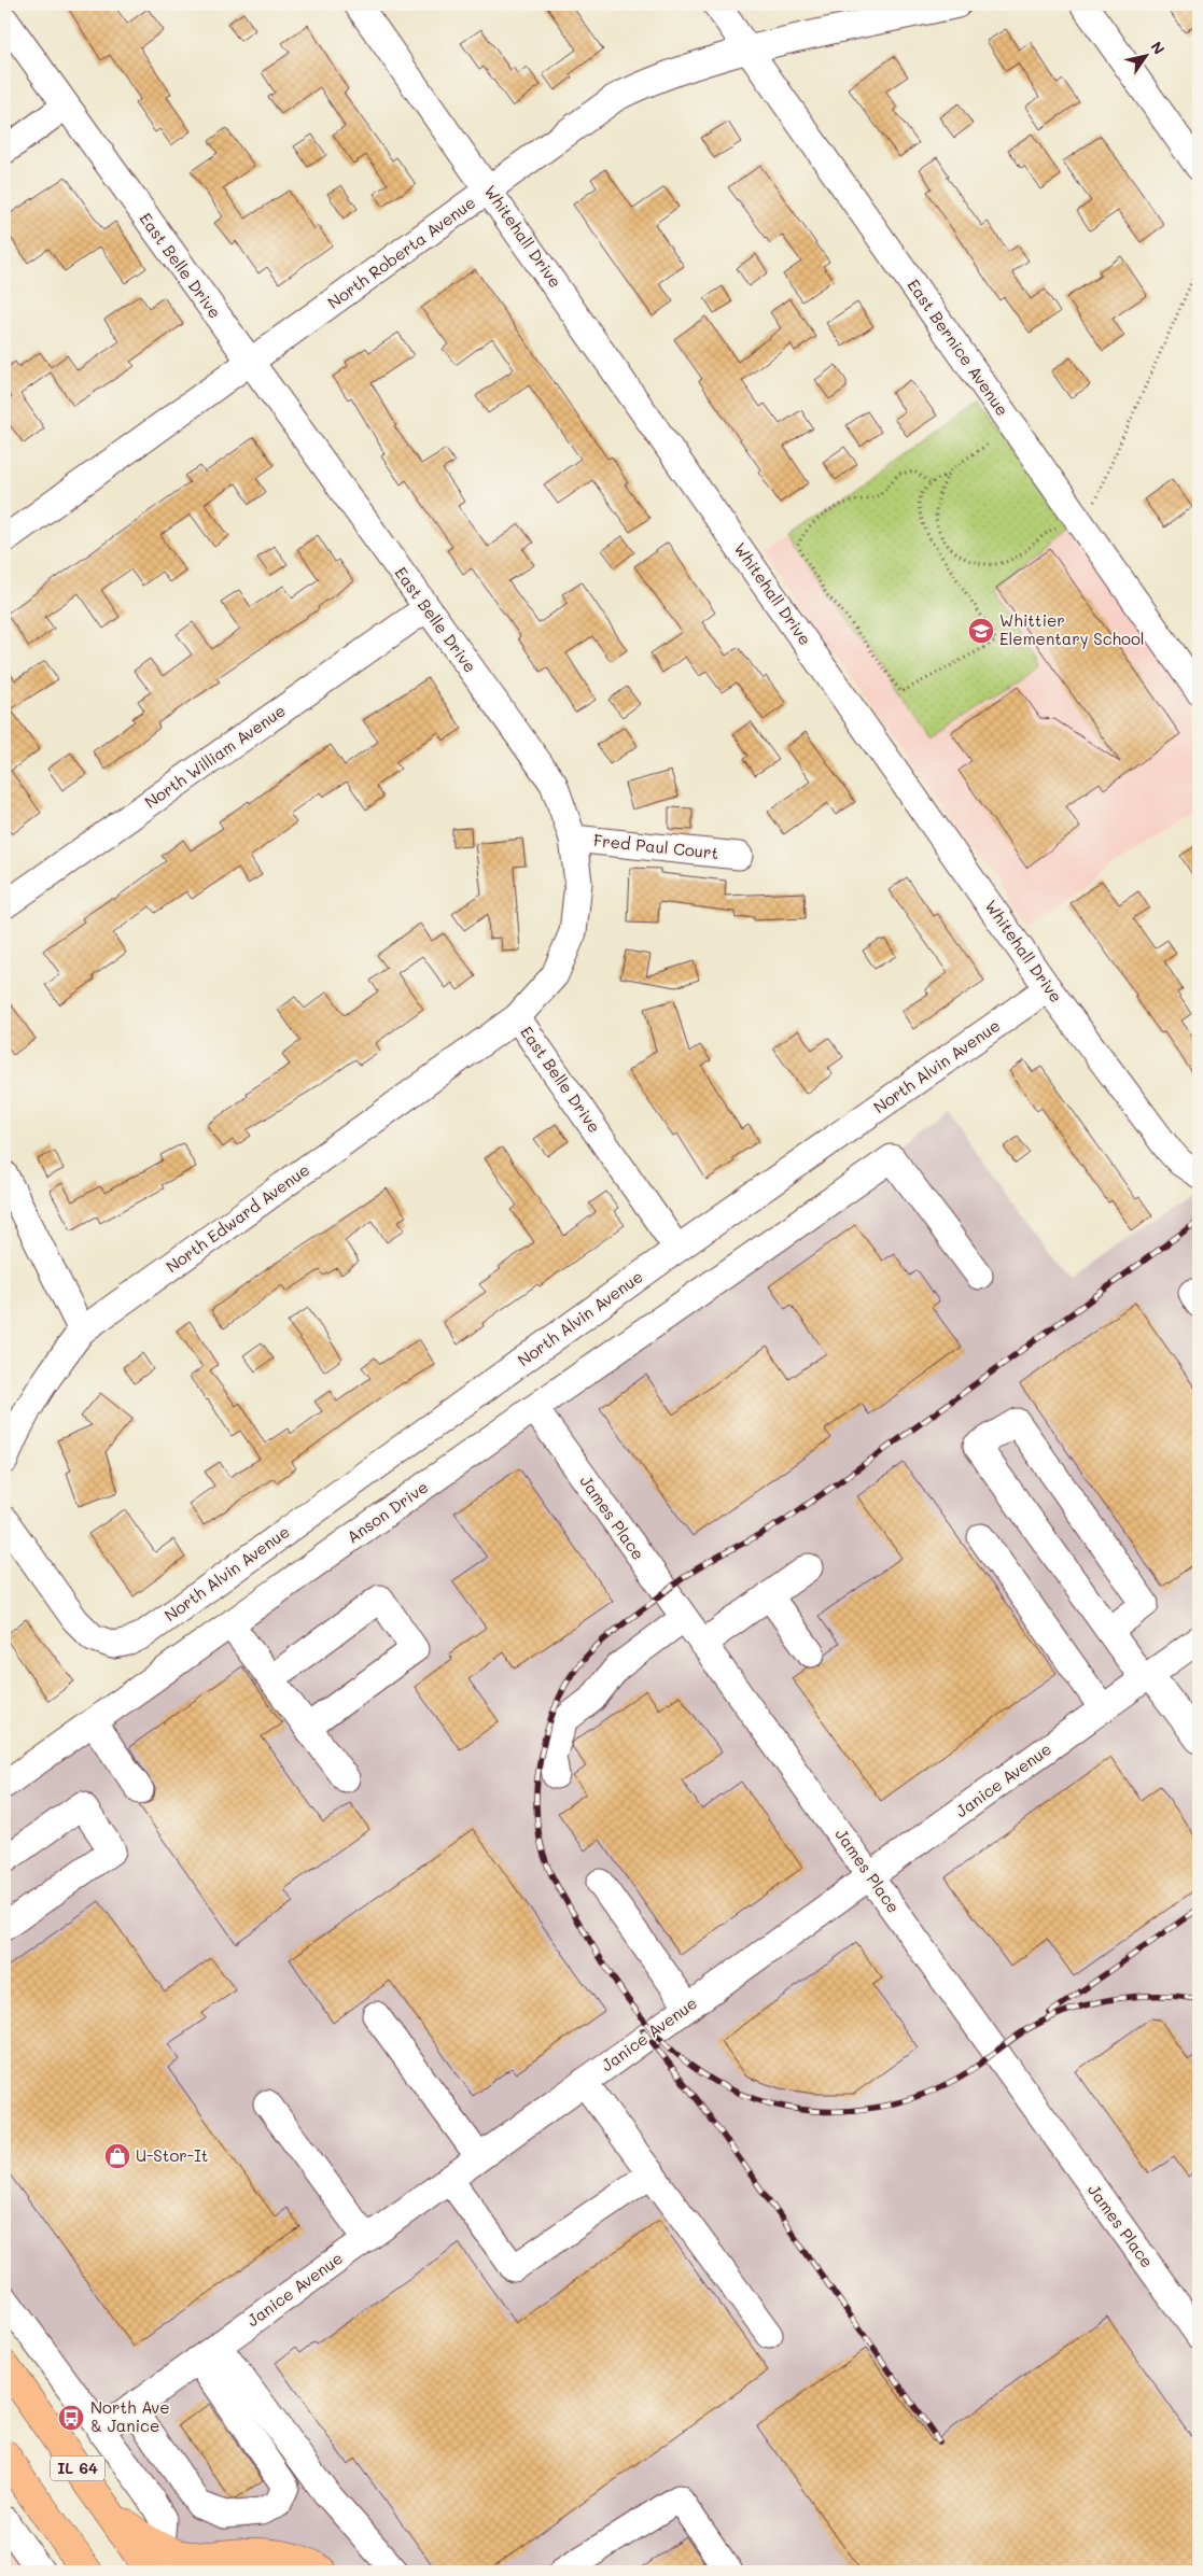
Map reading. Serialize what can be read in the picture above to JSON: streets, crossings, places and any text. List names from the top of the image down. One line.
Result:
{"streets":{"main road":["IL 64"],"street":["Whitehall Drive","North Roberta Avenue","East Belle Drive","East Bernice Avenue","North William Avenue","Fred Paul Court","North Alvin Avenue","North Edward Avenue","Anson Drive","James Place","Janice Avenue"]},"crossings":[["Whitehall Drive","North Roberta Avenue"],["Whitehall Drive","North Alvin Avenue"],["North Roberta Avenue","East Belle Drive"],["North Roberta Avenue","East Bernice Avenue"],["East Belle Drive","North William Avenue"],["East Belle Drive","Fred Paul Court"],["East Belle Drive","North Alvin Avenue"],["East Belle Drive","North Edward Avenue"],["Anson Drive","James Place"],["James Place","Janice Avenue"]],"places":{"school or university":["Whittier Elementary School"],"shop":["U-Stor-It"],"bus stop":["North Ave & Janice"]},"north":"top right"}
